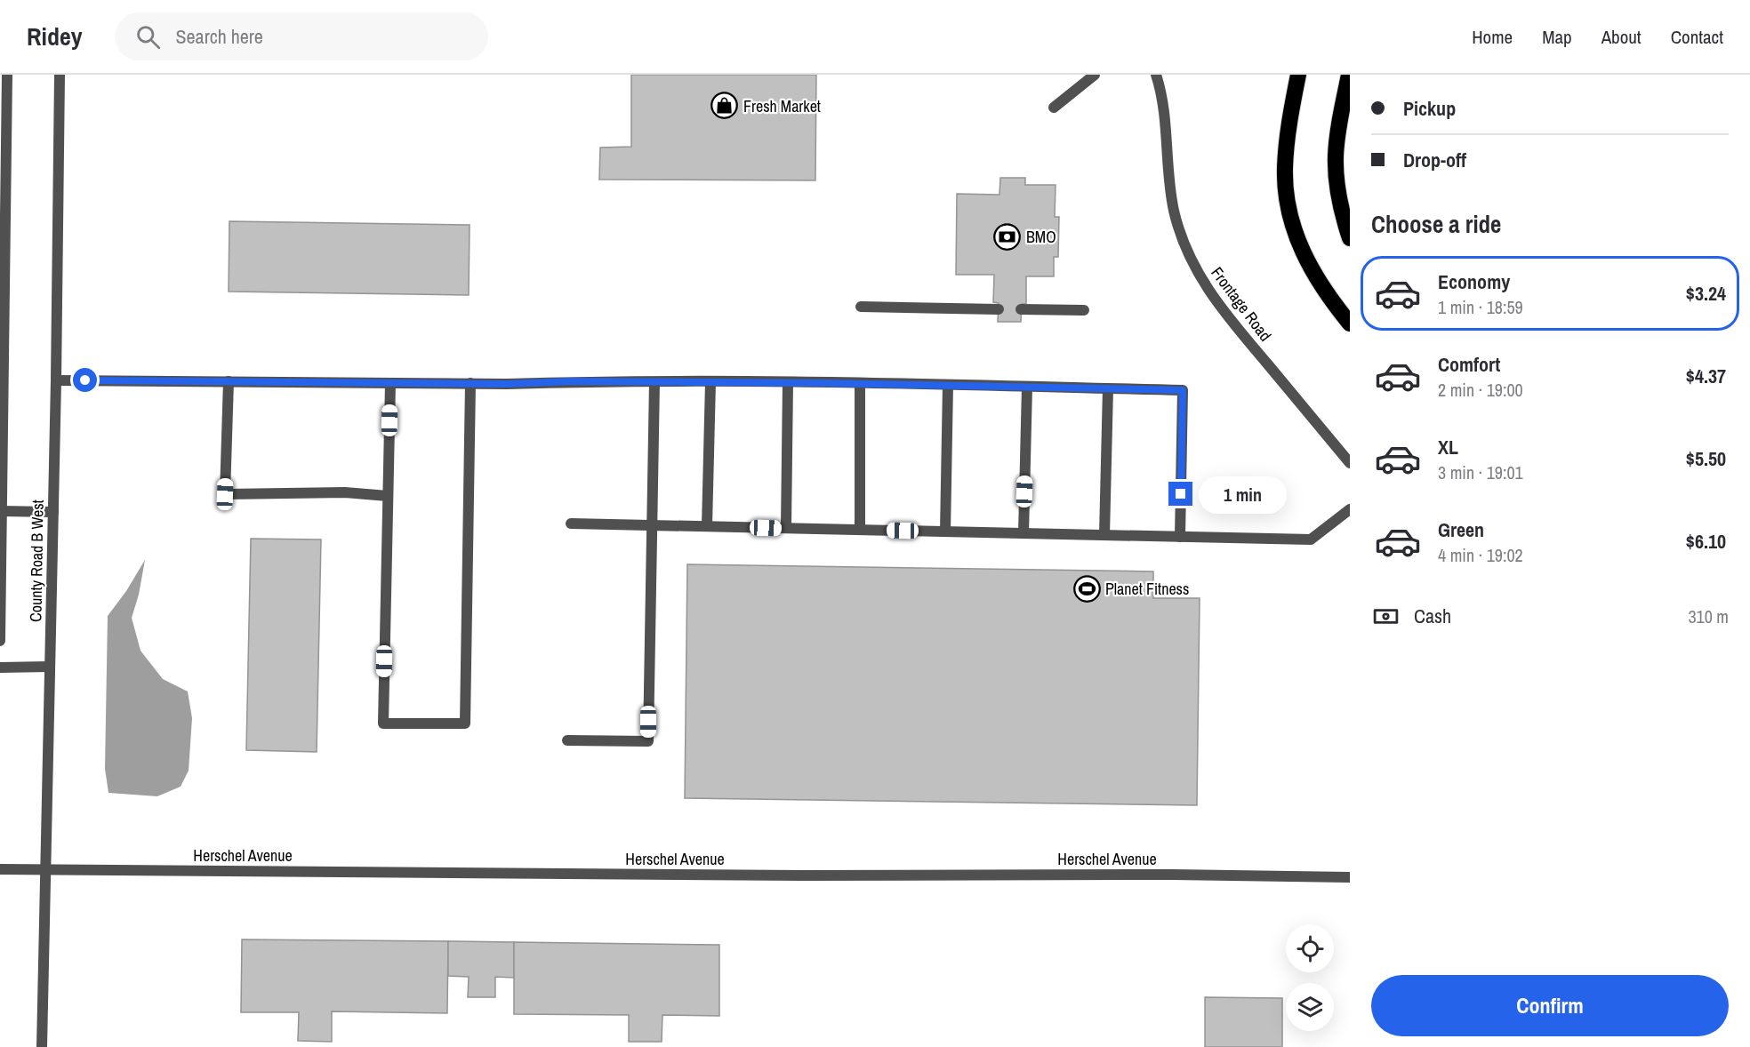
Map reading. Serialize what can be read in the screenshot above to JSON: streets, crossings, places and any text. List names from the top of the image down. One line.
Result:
{"streets":{"street":["Frontage Road","County Road B West","Herschel Avenue"]},"crossings":[["County Road B West","Herschel Avenue"]],"places":{"shop":["Fresh Market"],"bank":["BMO"],"sports":["Planet Fitness"]},"page":{"header":"Ridey","search":"Search here","nav":["Home","Map","About","Contact"],"banner":["Pickup","Drop-off"],"heading":"Choose a ride","list":[{"name":"Economy","note":"1 min · 18:59","value":"$3.24"},{"name":"Comfort","note":"2 min · 19:00","value":"$4.37"},{"name":"XL","note":"3 min · 19:01","value":"$5.50"},{"name":"Green","note":"4 min · 19:02","value":"$6.10"}],"bubble":"1 min","pay":["Cash","310 m"],"buttons":"Confirm"}}
